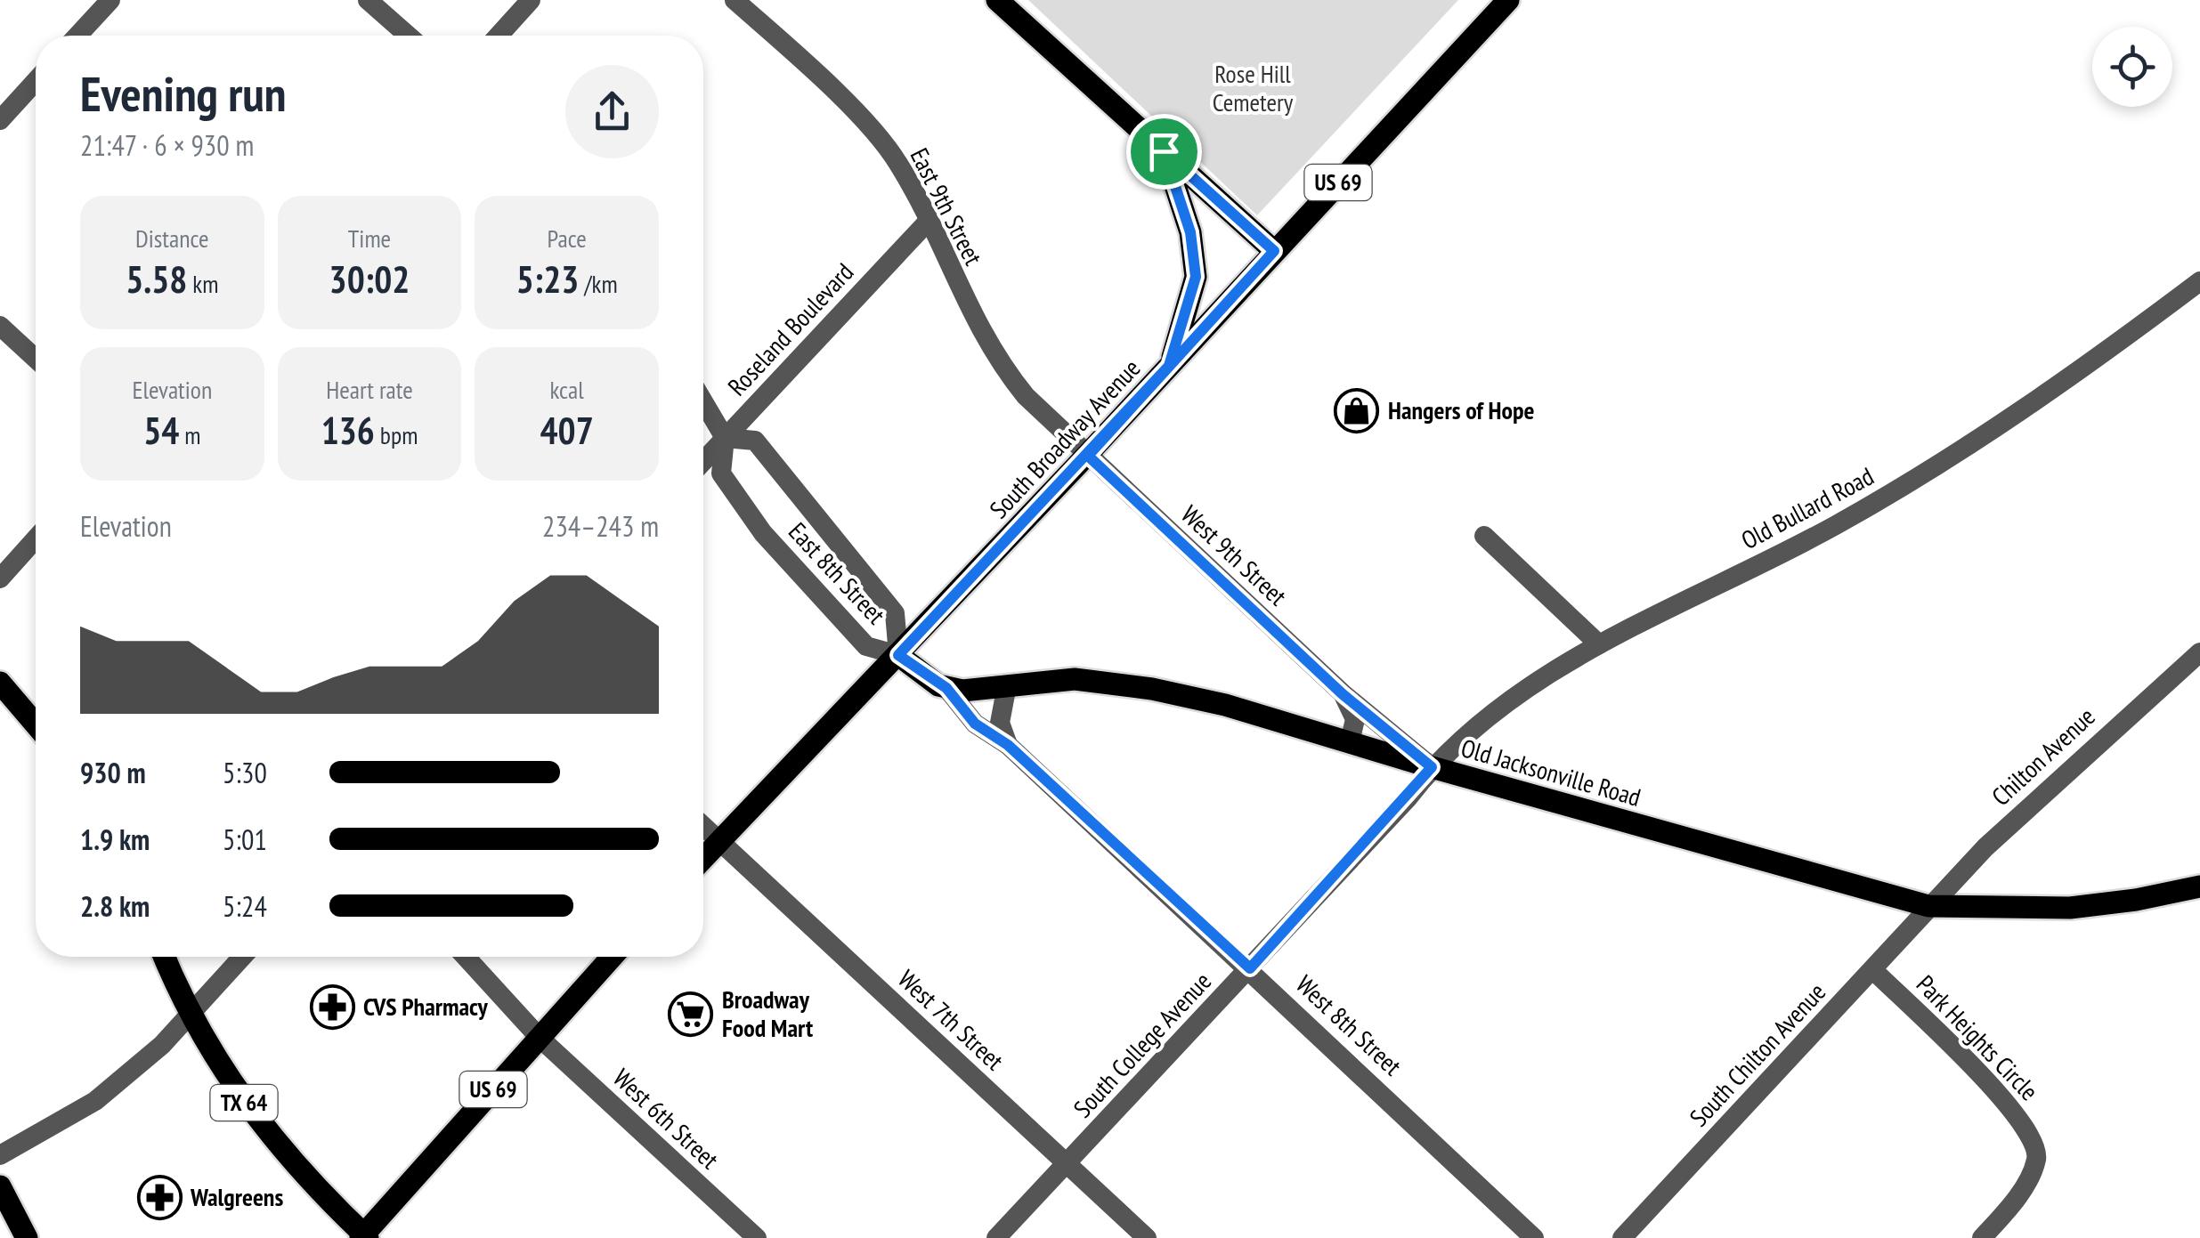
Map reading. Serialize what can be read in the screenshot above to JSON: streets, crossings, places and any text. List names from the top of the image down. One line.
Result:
{"streets":{"main road":["US 69","South Broadway Avenue","Old Jacksonville Road","TX 64"],"street":["East 9th Street","Roseland Boulevard","Old Bullard Road","West 9th Street","East 8th Street","Chilton Avenue","West 7th Street","West 8th Street","Park Heights Circle","South College Avenue","South Chilton Avenue","West 6th Street"]},"crossings":[["US 69","TX 64"],["US 69","West 6th Street"],["East 9th Street","Roseland Boulevard"],["East 9th Street","South Broadway Avenue"],["East 9th Street","West 9th Street"],["Roseland Boulevard","East 8th Street"],["South Broadway Avenue","West 9th Street"],["South Broadway Avenue","East 8th Street"],["South Broadway Avenue","West 7th Street"],["Old Bullard Road","West 9th Street"],["Old Bullard Road","Old Jacksonville Road"],["Old Bullard Road","South College Avenue"],["West 9th Street","Old Jacksonville Road"],["West 9th Street","South College Avenue"],["Chilton Avenue","Old Jacksonville Road"],["Chilton Avenue","South Chilton Avenue"],["Old Jacksonville Road","West 8th Street"],["Old Jacksonville Road","South College Avenue"],["Old Jacksonville Road","South Chilton Avenue"],["West 7th Street","South College Avenue"],["West 8th Street","South College Avenue"],["Park Heights Circle","South Chilton Avenue"]],"parks":["Rose Hill Cemetery"],"places":{"shop":["Hangers of Hope"],"pharmacy":["CVS Pharmacy","Walgreens"],"supermarket":["Broadway Food Mart"]},"page":{"heading":["Evening run","21:47 · 6 × 930 m"],"stats":[["Distance","5.58 km"],["Time","30:02"],["Pace","5:23 /km"],["Elevation","54 m"],["Heart rate","136 bpm"],["kcal","407"]],"chart":["Elevation","234–243 m"],"list":[{"name":"930 m","note":"5:30"},{"name":"1.9 km","note":"5:01"},{"name":"2.8 km","note":"5:24"}]}}
